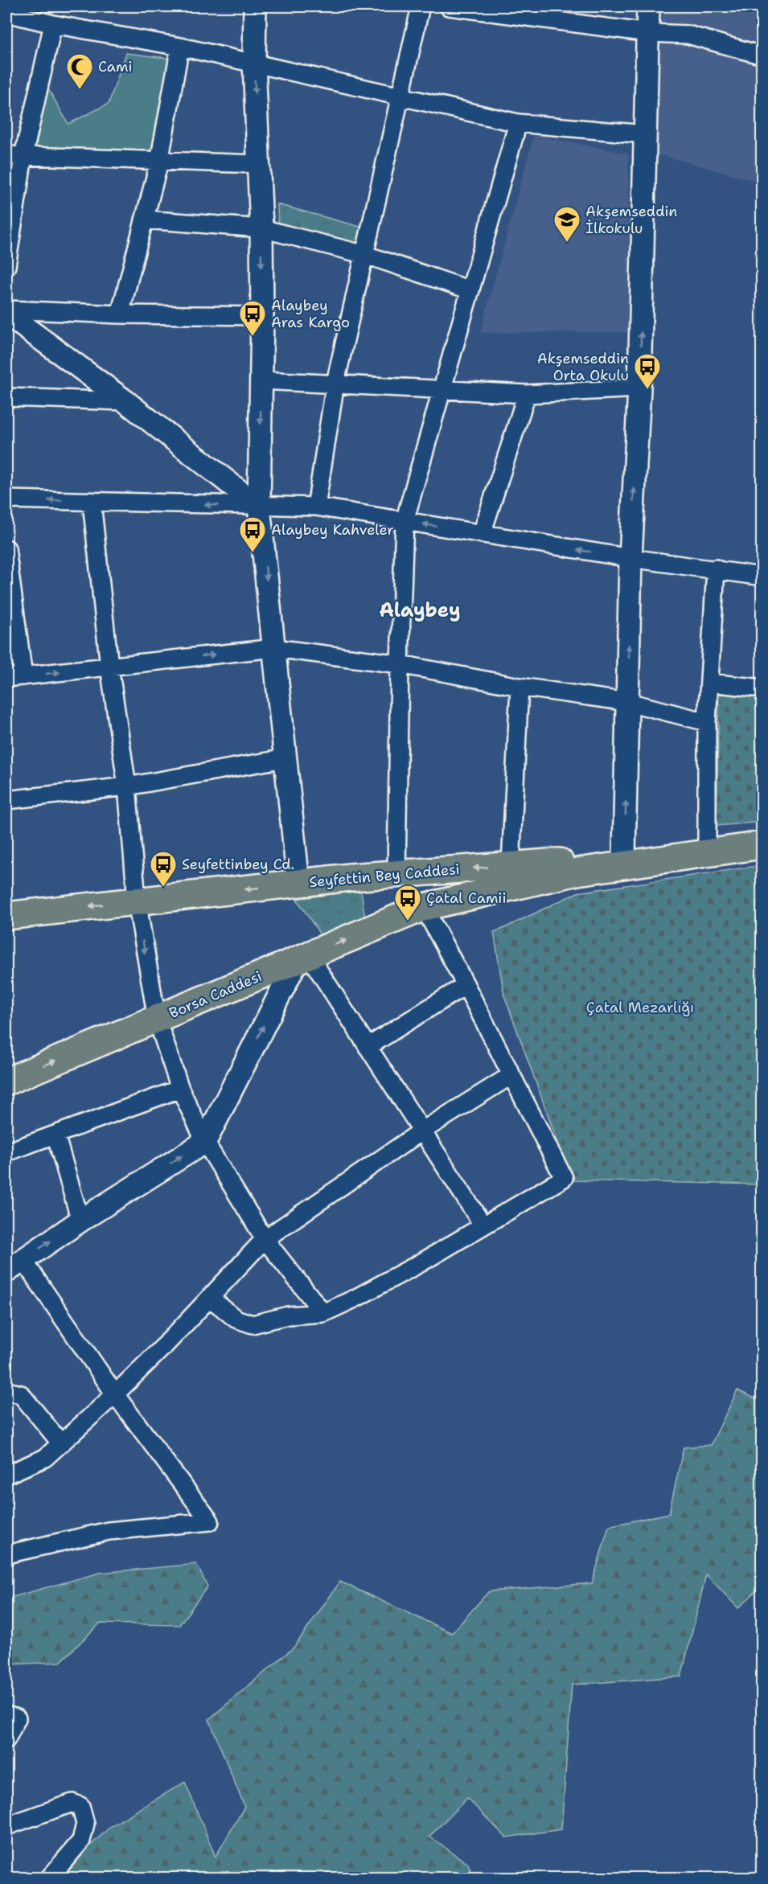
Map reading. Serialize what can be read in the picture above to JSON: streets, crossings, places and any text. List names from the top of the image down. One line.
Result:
{"streets":{"main road":["Seyfettin Bey Caddesi","Borsa Caddesi"]},"crossings":[["Seyfettin Bey Caddesi","Borsa Caddesi"]],"one_way":["Seyfettin Bey Caddesi","Borsa Caddesi"],"districts":["Alaybey"],"parks":["Çatal Mezarlığı"],"places":{"mosque":["Cami"],"school or university":["Akşemseddin İlkokulu"],"bus stop":["Alaybey Aras Kargo","Akşemseddin Orta Okulu","Alaybey Kahveler","Seyfettinbey Cd.","Çatal Camii"]}}
